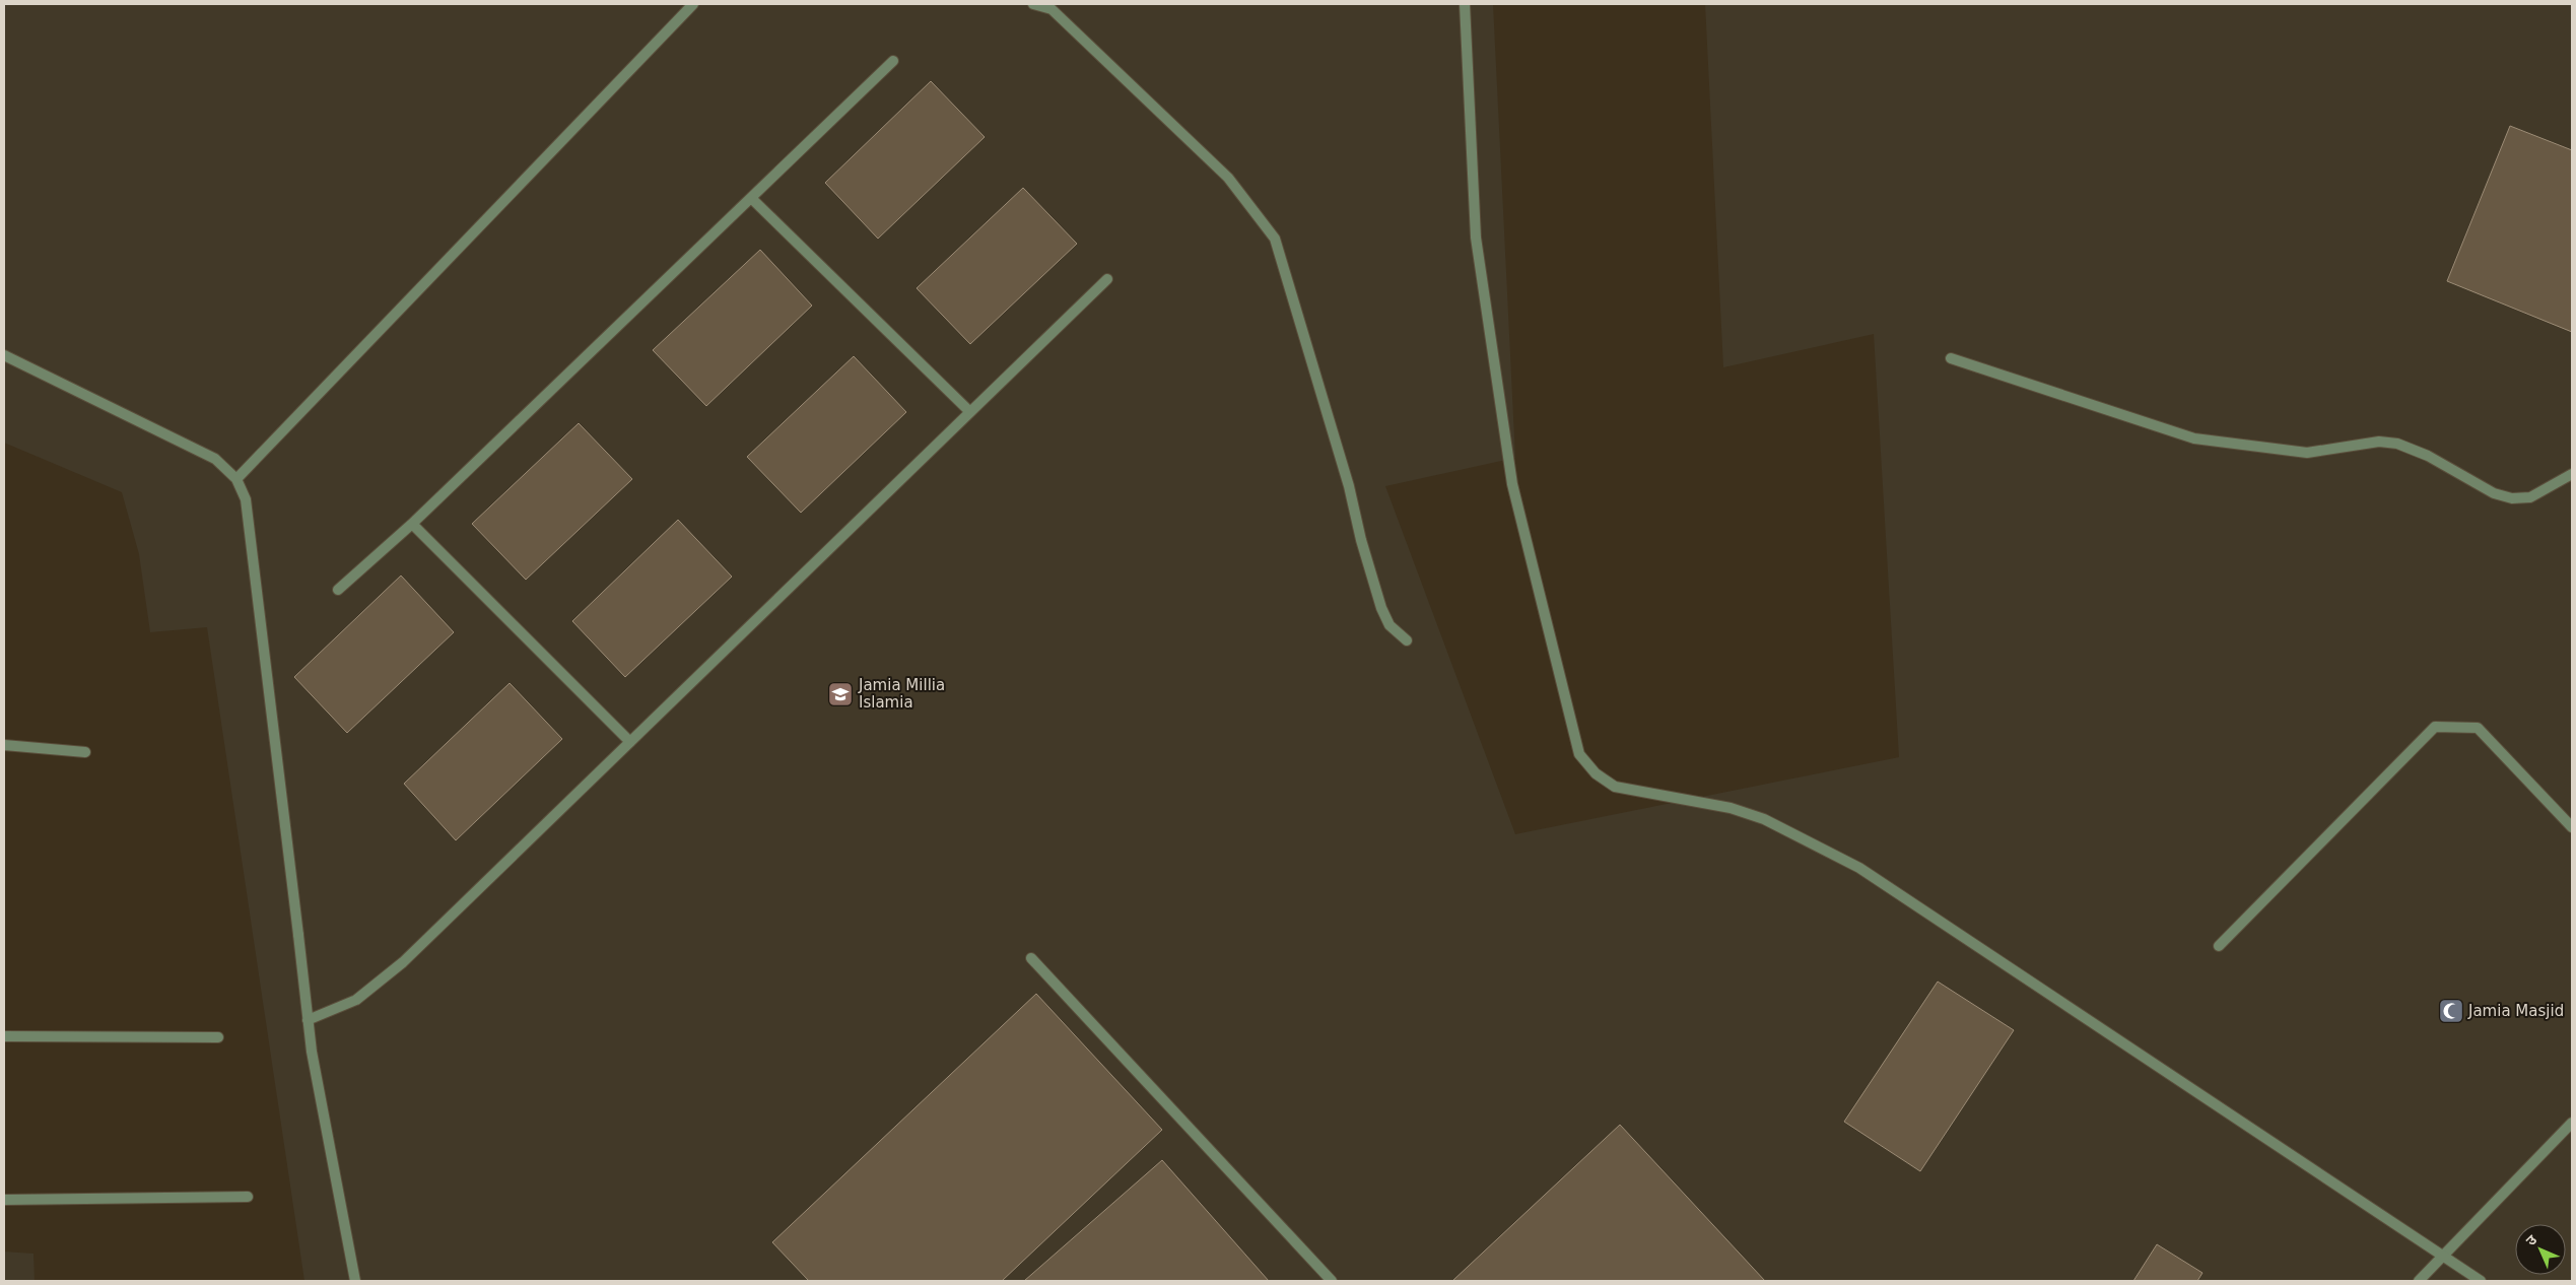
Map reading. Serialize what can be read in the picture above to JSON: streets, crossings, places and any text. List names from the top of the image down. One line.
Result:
{"places":{"school or university":["Jamia Millia Islamia"],"mosque":["Jamia Masjid"]},"north":"top left"}
